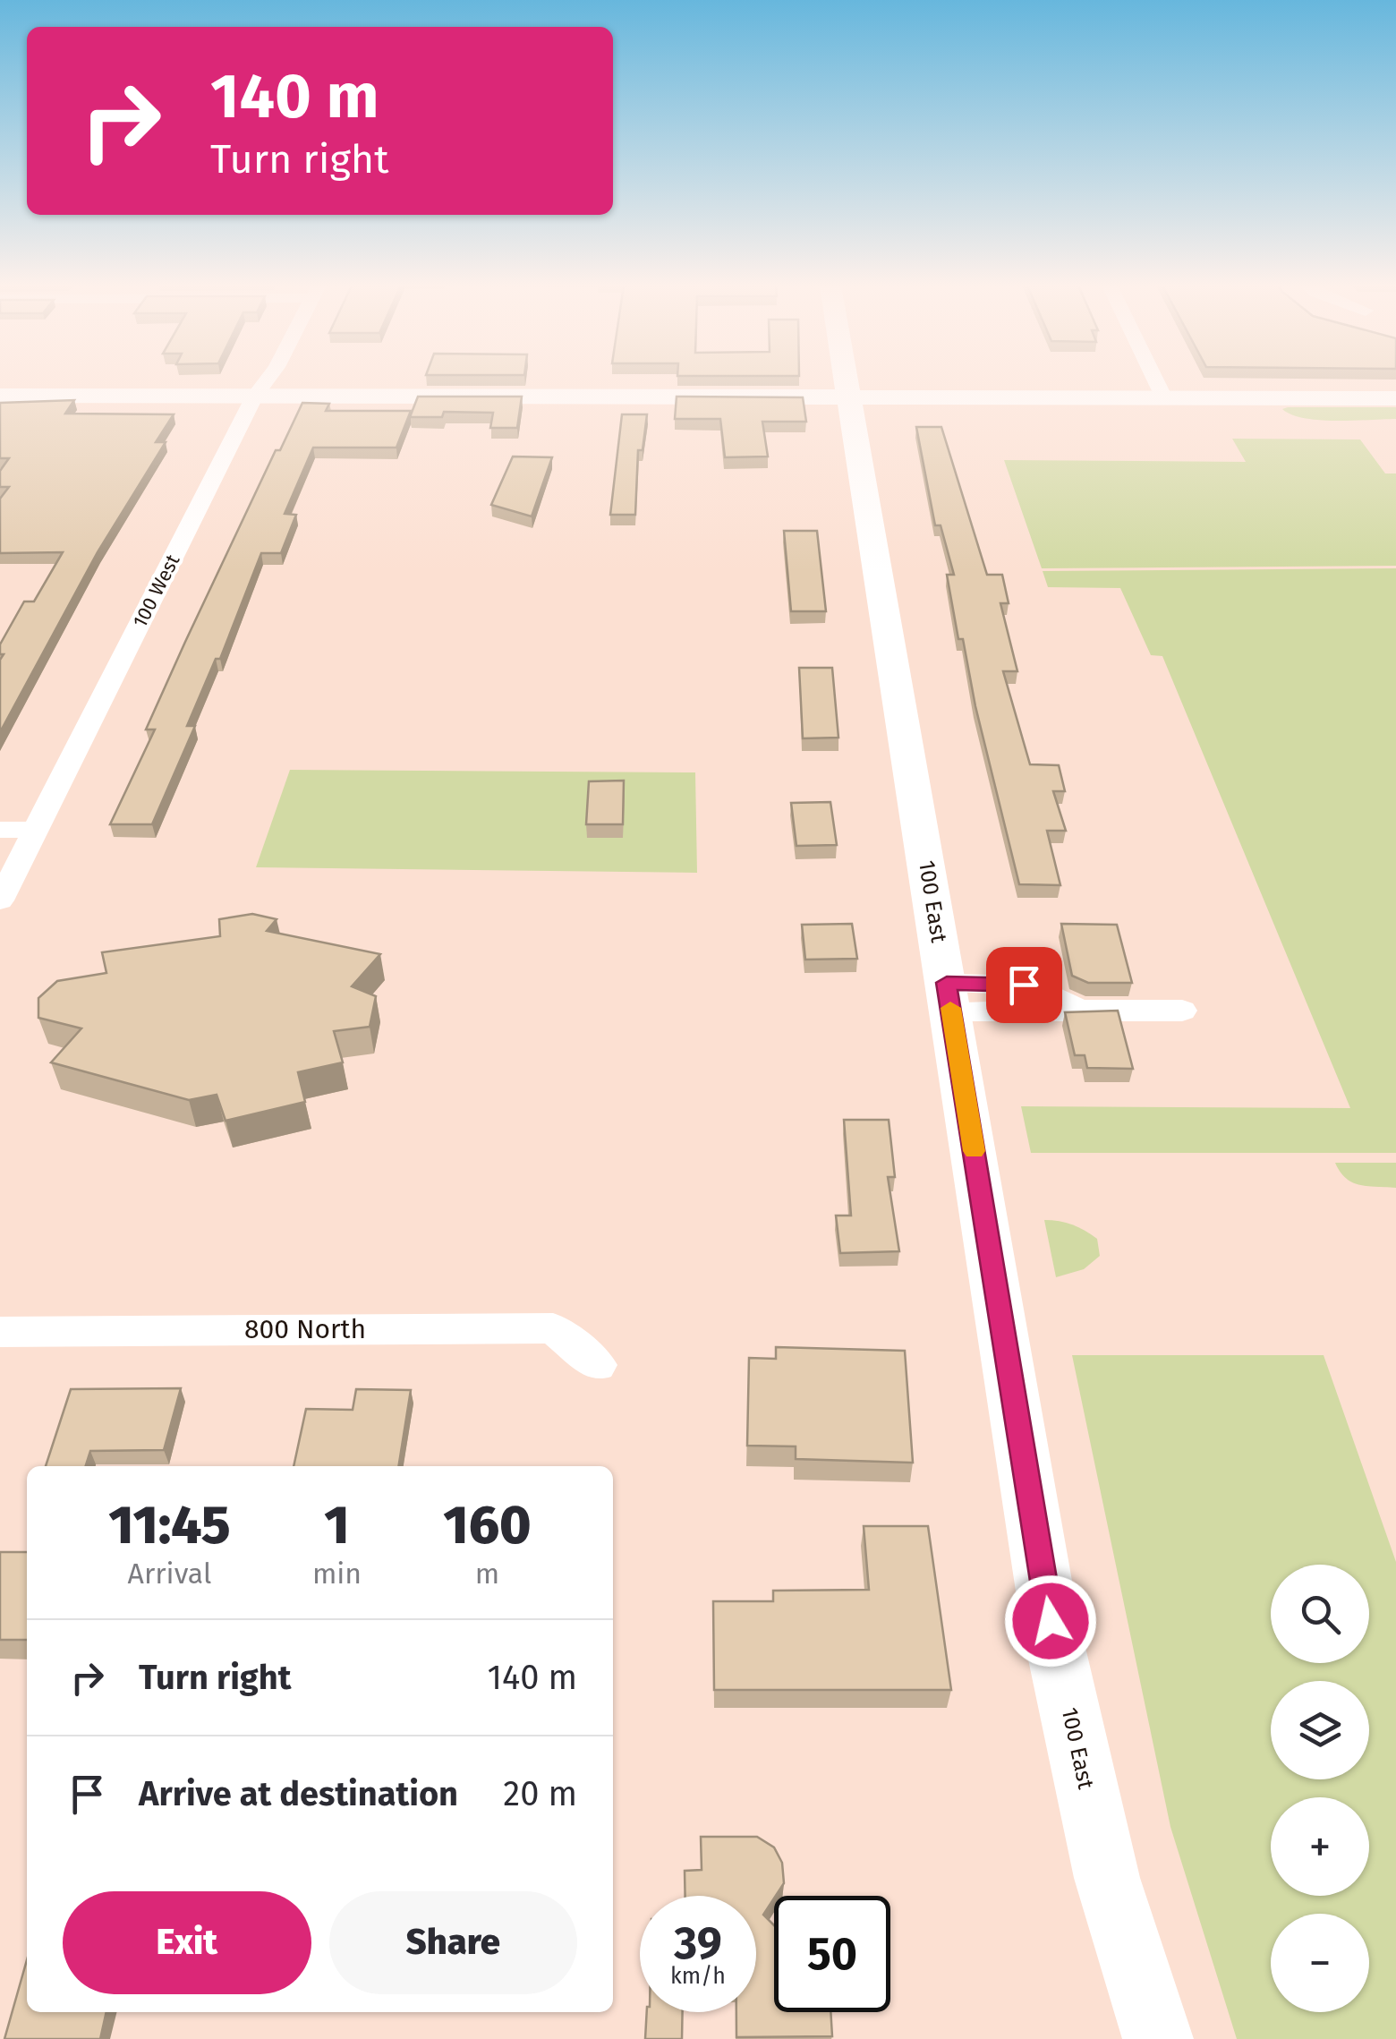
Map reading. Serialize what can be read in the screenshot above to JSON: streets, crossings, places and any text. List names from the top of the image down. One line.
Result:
{"streets":{"main road":["100 East"],"street":["100 West","800 North"]},"page":{"turn":["140 m","Turn right"],"eta":["11:45","Arrival","1","min","160","m"],"map_buttons":["+","−"],"list":[{"name":"Turn right","value":"140 m"},{"name":"Arrive at destination","value":"20 m"}],"buttons":["Exit","Share"],"speed":"39 km/h","limit":"50"}}
